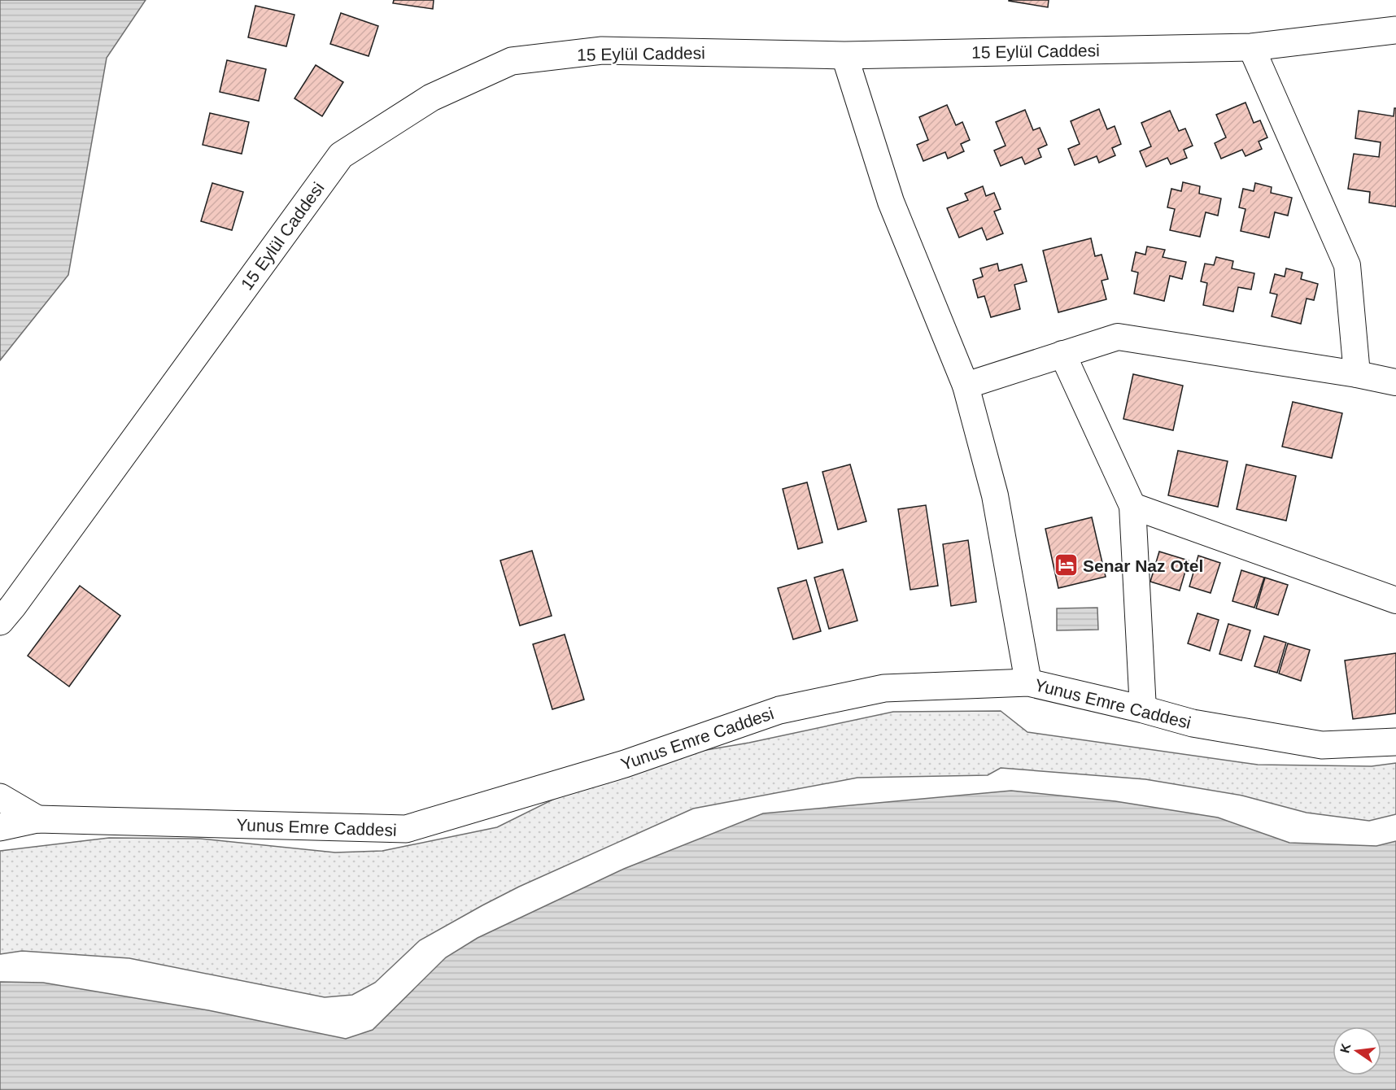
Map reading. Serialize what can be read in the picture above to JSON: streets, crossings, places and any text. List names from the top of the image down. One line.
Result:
{"streets":{"main road":["15 Eylül Caddesi","Yunus Emre Caddesi"]},"places":{"hotel":["Senar Naz Otel"]},"north":"left"}
